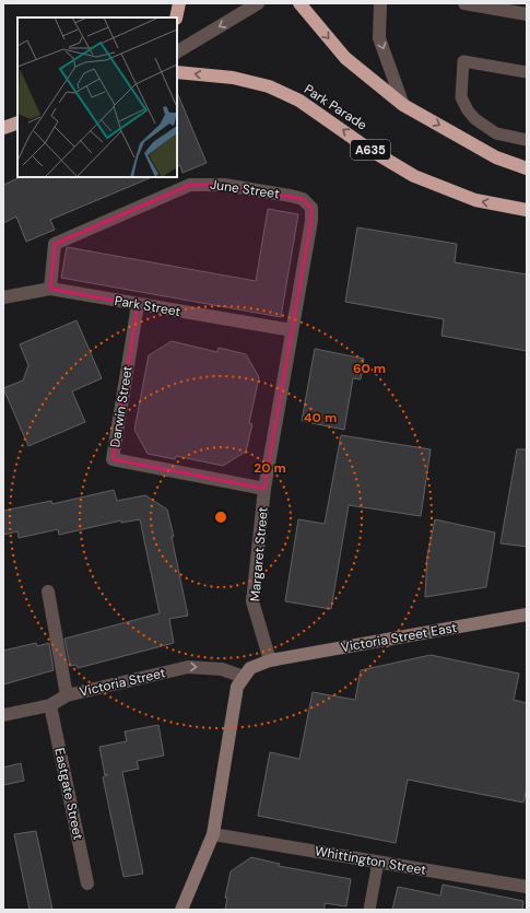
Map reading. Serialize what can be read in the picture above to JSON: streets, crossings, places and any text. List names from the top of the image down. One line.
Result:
{"streets":{"highway":["Park Parade","A635"],"street":["June Street","Park Street","Darwin Street","Margaret Street","Victoria Street East","Victoria Street","Eastgate Street","Whittington Street"]},"crossings":[["June Street","Park Street"],["June Street","Margaret Street"],["Park Street","Darwin Street"],["Park Street","Margaret Street"],["Darwin Street","Margaret Street"],["Margaret Street","Victoria Street East"],["Victoria Street","Eastgate Street"]],"one_way":["Victoria Street"],"rings":["60 m","40 m","20 m"]}
